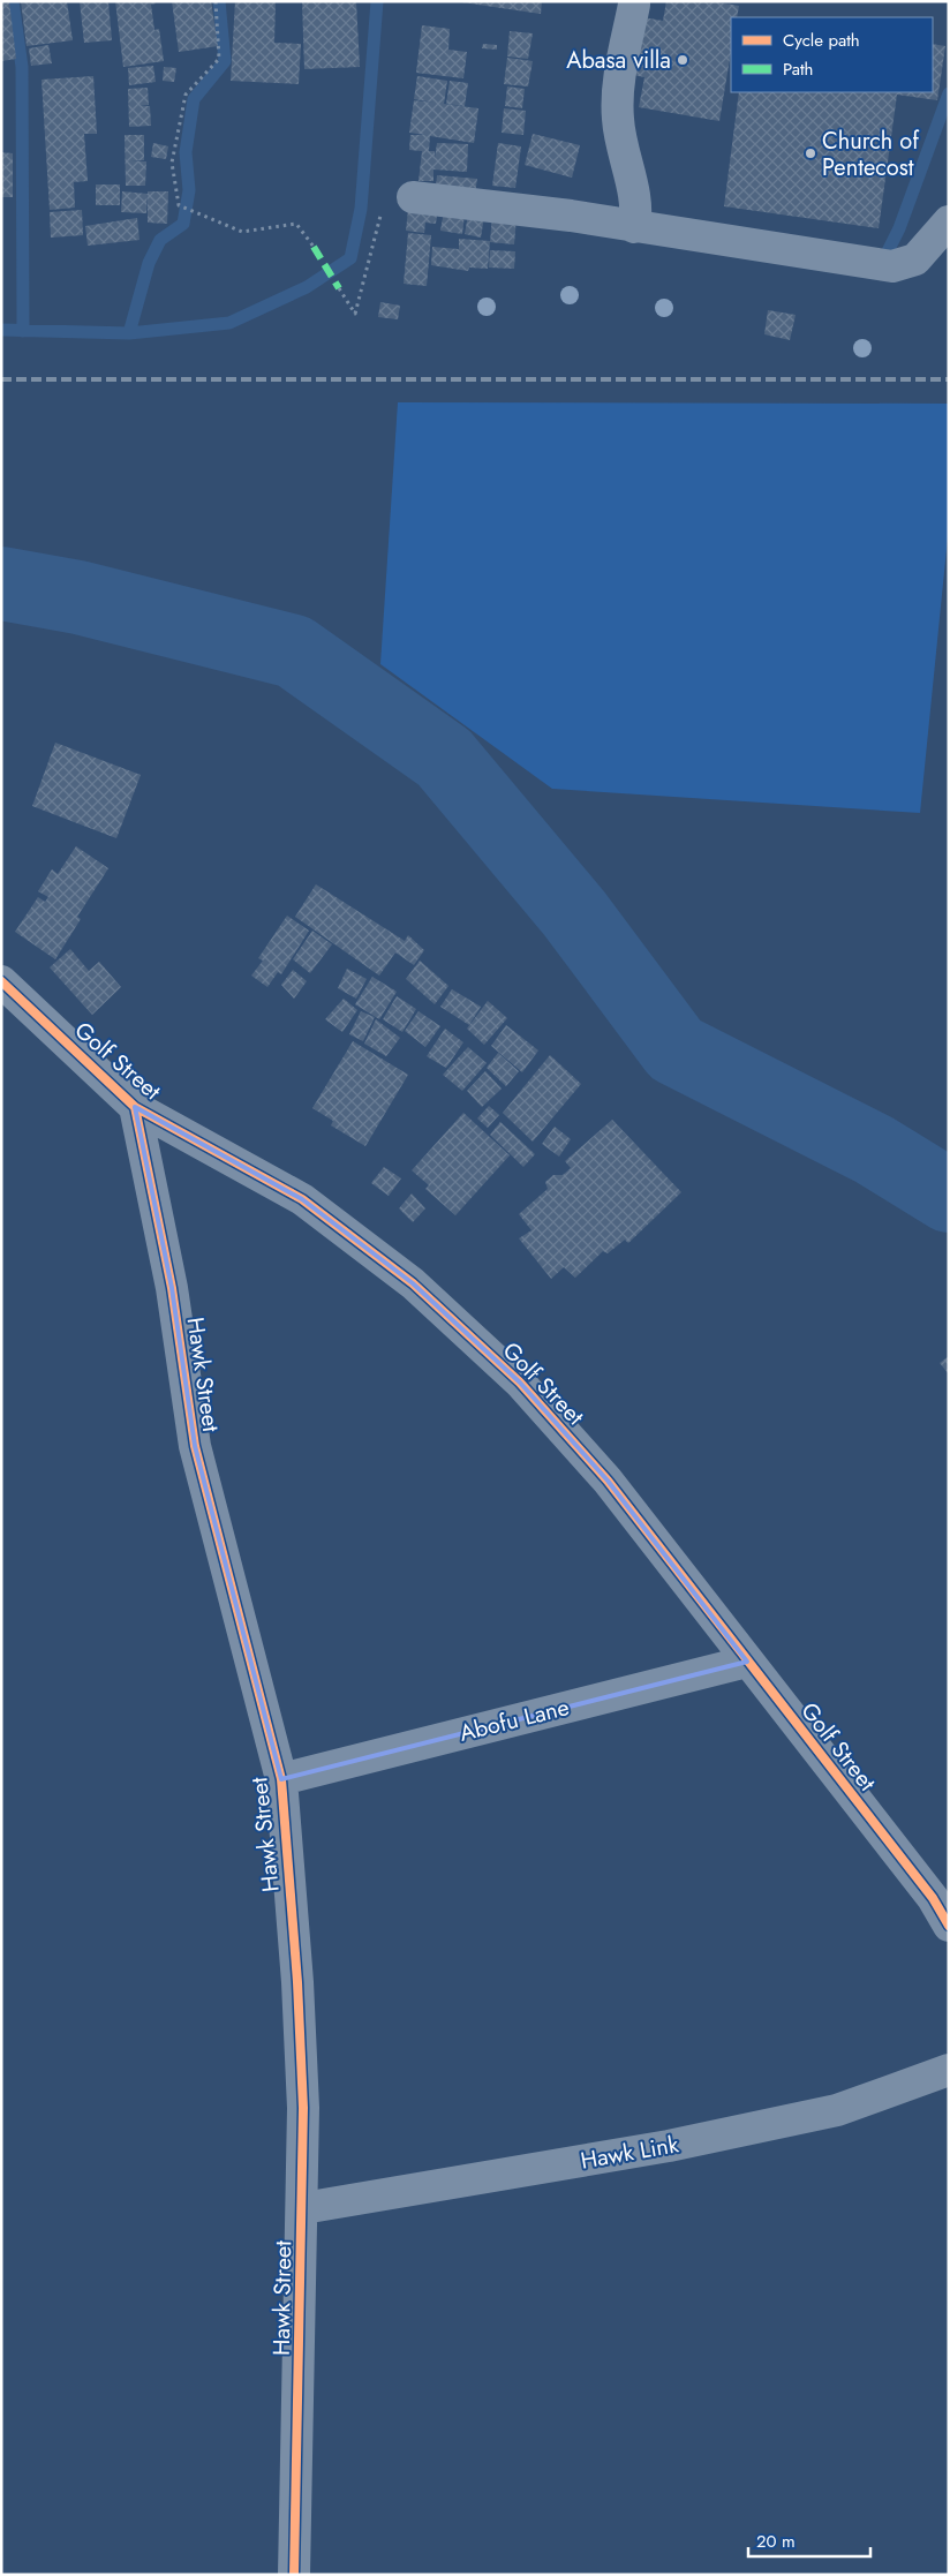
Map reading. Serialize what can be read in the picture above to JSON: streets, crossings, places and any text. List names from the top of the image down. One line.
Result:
{"streets":{"street":["Golf Street","Hawk Street","Abofu Lane","Hawk Link"]},"crossings":[["Golf Street","Hawk Street"],["Golf Street","Abofu Lane"],["Hawk Street","Abofu Lane"],["Hawk Street","Hawk Link"]],"places":["Abasa villa","Church of Pentecost"],"legend":["Cycle path","Path"],"scale_bar":"20 m"}
